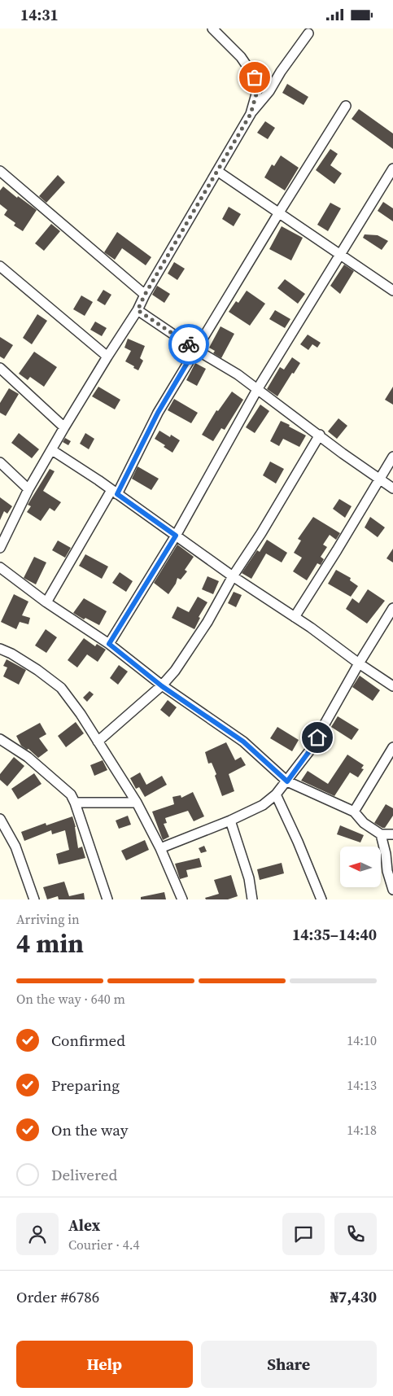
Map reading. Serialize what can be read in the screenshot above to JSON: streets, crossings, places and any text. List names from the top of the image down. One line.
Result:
{"north":"left","page":{"status":"14:31","heading":["4 min","Arriving in","14:35–14:40"],"panel":["Alex","Courier · 4.4","Order #6786","₦7,430"],"bar":"On the way · 640 m","list":[["Confirmed","14:10"],["Preparing","14:13"],["On the way","14:18"],"Delivered"],"buttons":["Help","Share"]}}
